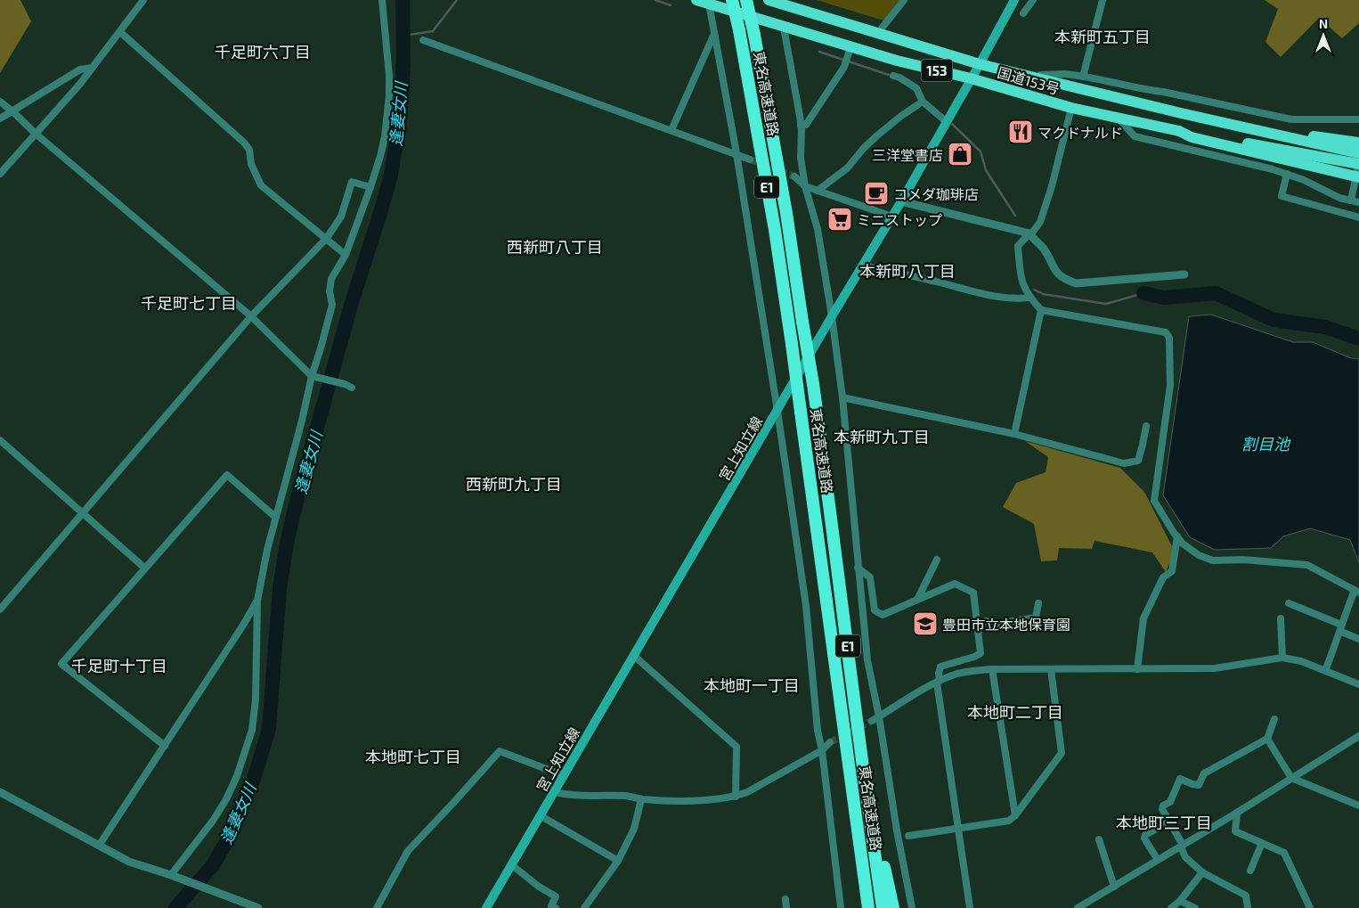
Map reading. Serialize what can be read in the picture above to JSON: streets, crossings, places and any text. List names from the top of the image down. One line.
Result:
{"streets":{"highway":["153","国道153号","東名高速道路","E1"],"main road":["宮上知立線"]},"crossings":[["153","国道153号"],["国道153号","宮上知立線"]],"districts":["本新町五丁目","千足町六丁目","西新町八丁目","本新町八丁目","千足町七丁目","本新町九丁目","西新町九丁目","千足町十丁目","本地町一丁目","本地町二丁目","本地町七丁目","本地町三丁目"],"water":["逢妻女川","割目池"],"places":{"restaurant":["マクドナルド"],"shop":["三洋堂書店"],"cafe":["コメダ珈琲店"],"supermarket":["ミニストップ"],"school or university":["豊田市立本地保育園"]},"north":"top"}
